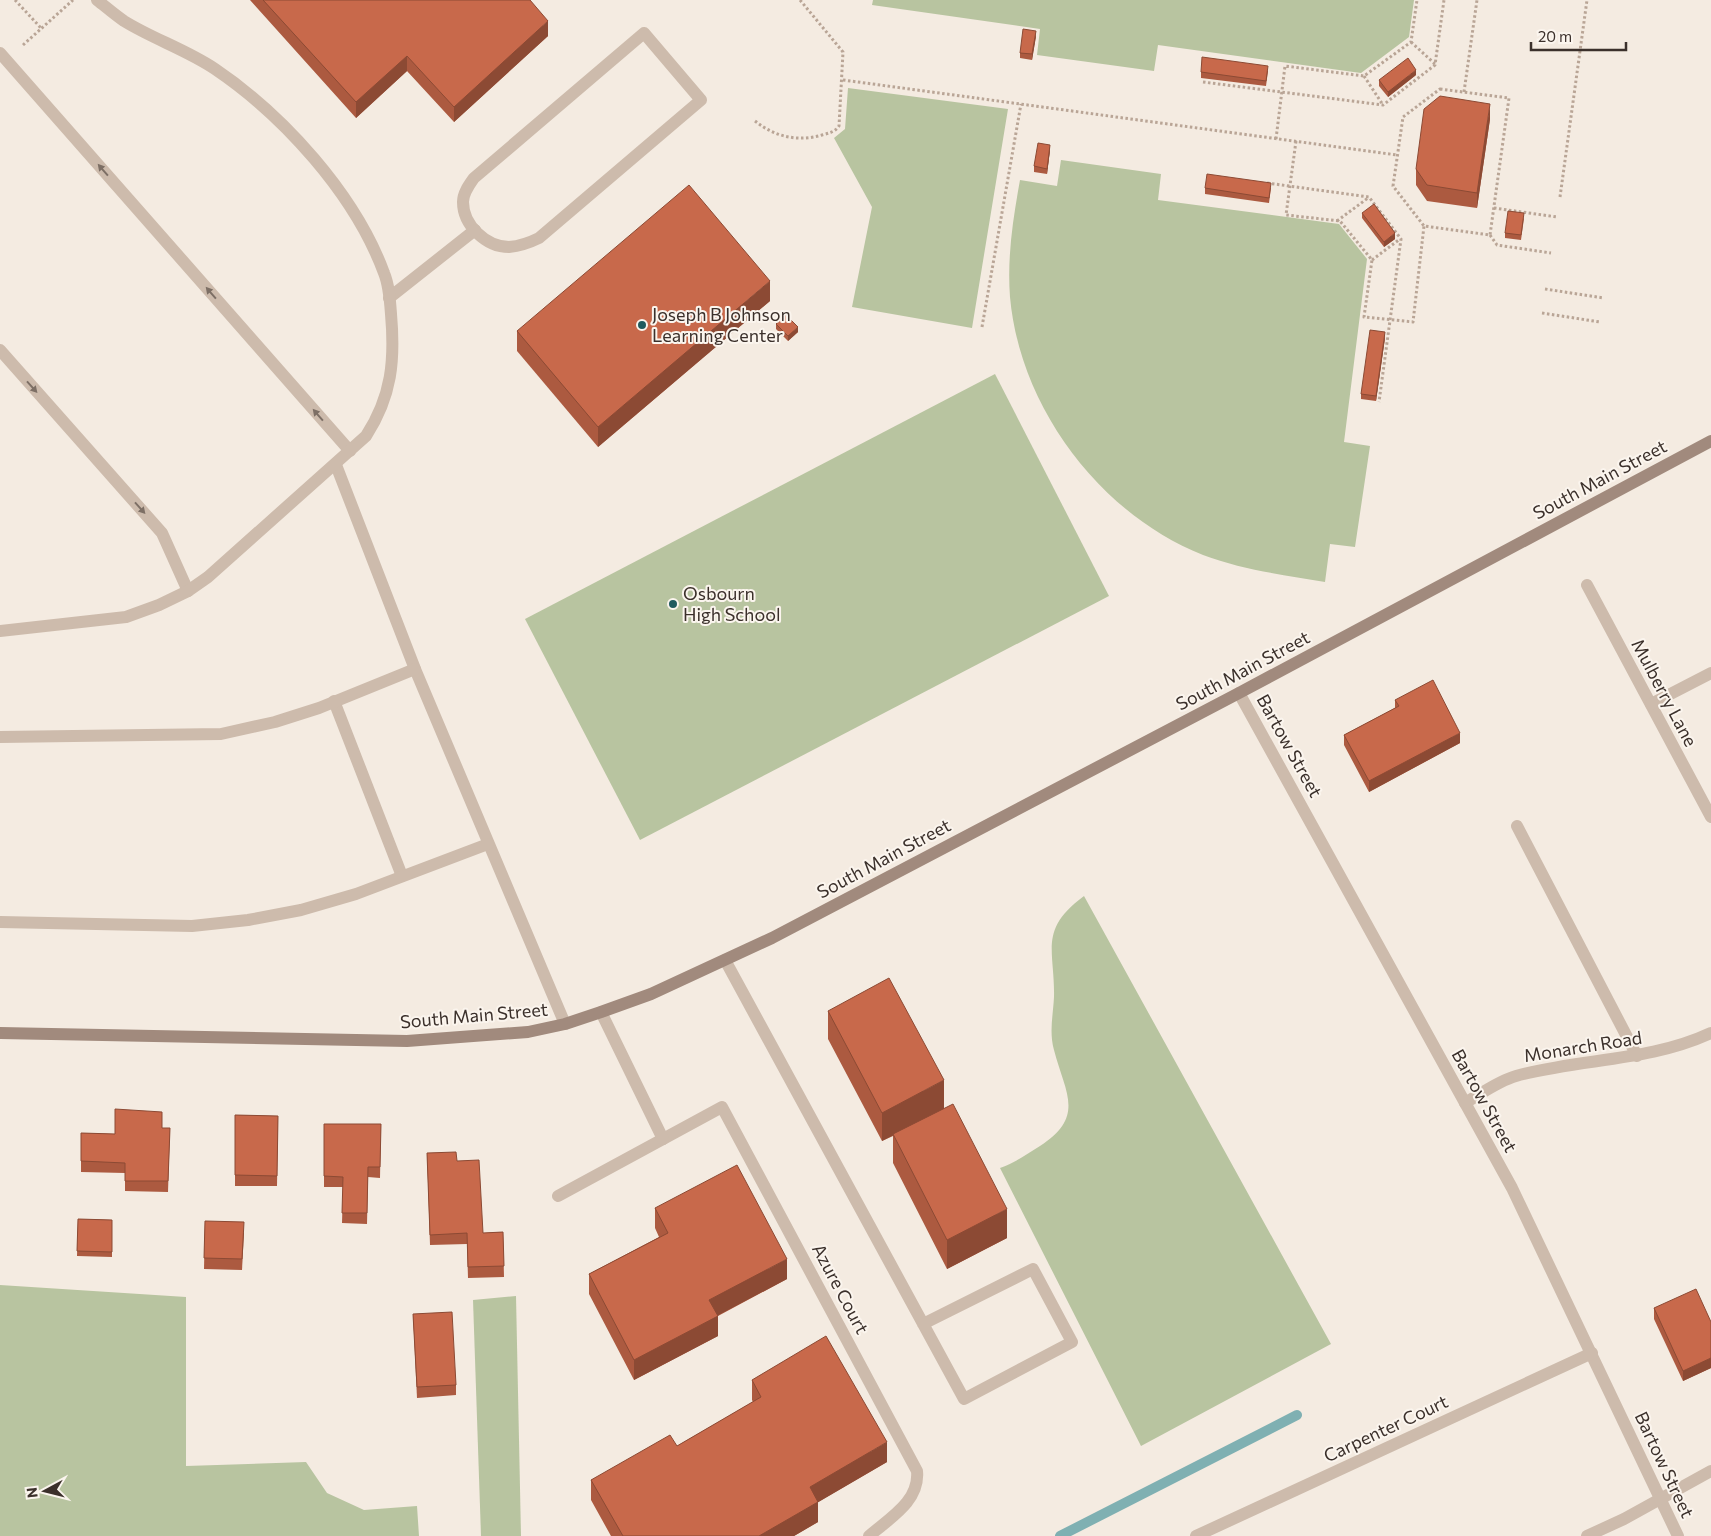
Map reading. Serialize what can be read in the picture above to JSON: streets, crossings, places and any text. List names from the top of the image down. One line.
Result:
{"streets":{"street":["South Main Street","Mulberry Lane","Bartow Street","Monarch Road","Azure Court","Carpenter Court"]},"crossings":[["South Main Street","Bartow Street"],["Bartow Street","Monarch Road"],["Bartow Street","Carpenter Court"]],"places":["Joseph B Johnson Learning Center","Osbourn High School"],"scale_bar":"20 m","north":"left"}
